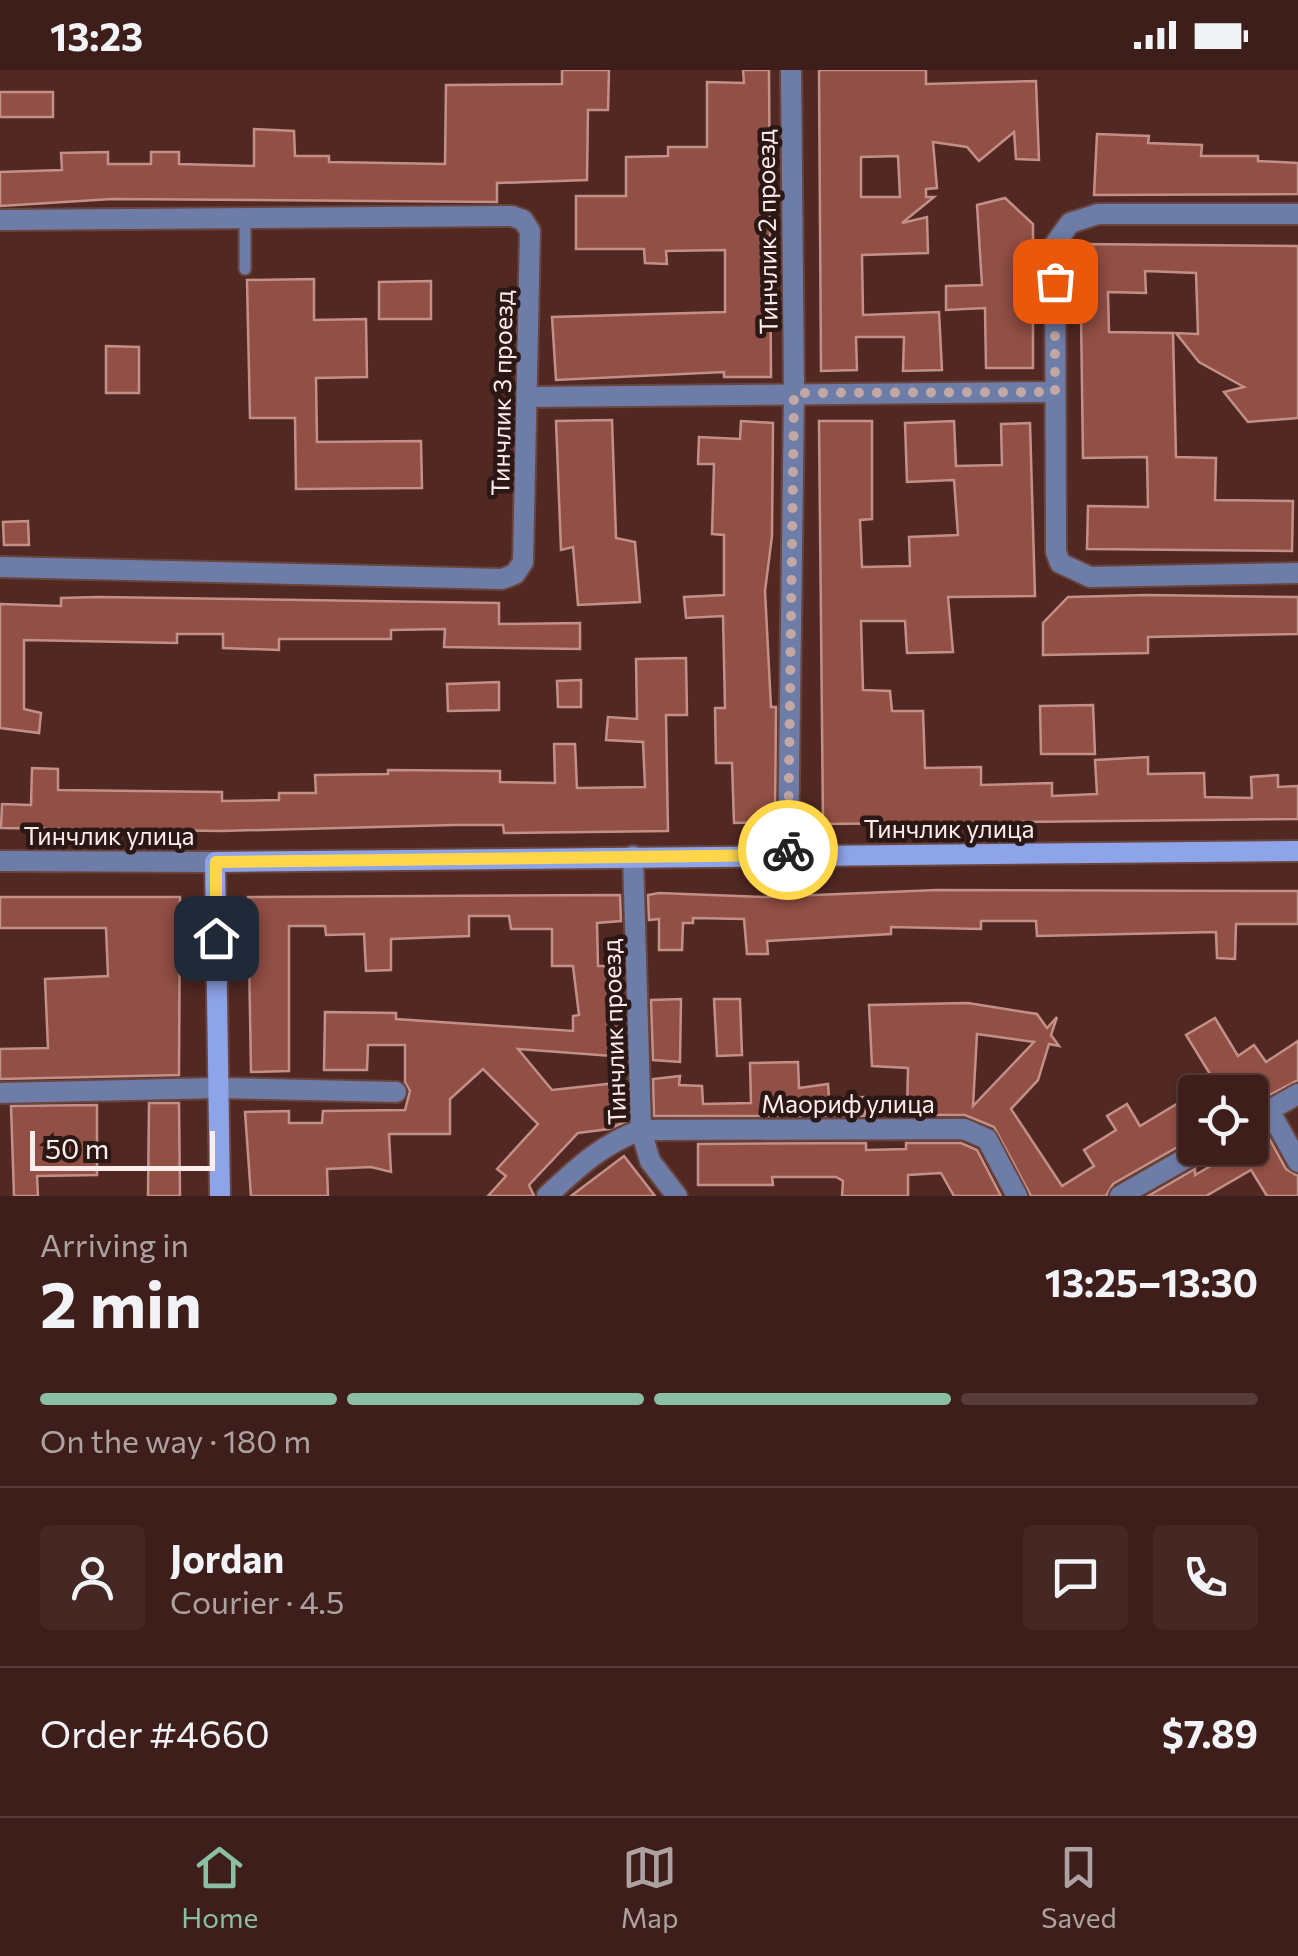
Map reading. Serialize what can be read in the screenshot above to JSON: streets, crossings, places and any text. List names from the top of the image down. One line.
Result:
{"streets":{"street":["Тинчлик 2 проезд","Тинчлик 3 проезд","Тинчлик улица","Тинчлик проезд","Маориф улица"]},"crossings":[["Тинчлик 2 проезд","Тинчлик улица"],["Тинчлик улица","Тинчлик проезд"],["Тинчлик проезд","Маориф улица"]],"scale_bar":"50 m","page":{"status":"13:23","scale":"50 m","heading":["2 min","Arriving in","13:25–13:30"],"panel":["Jordan","Courier · 4.5","Order #4660","$7.89"],"bar":"On the way · 180 m","tabs":["Home","Map","Saved"]}}
